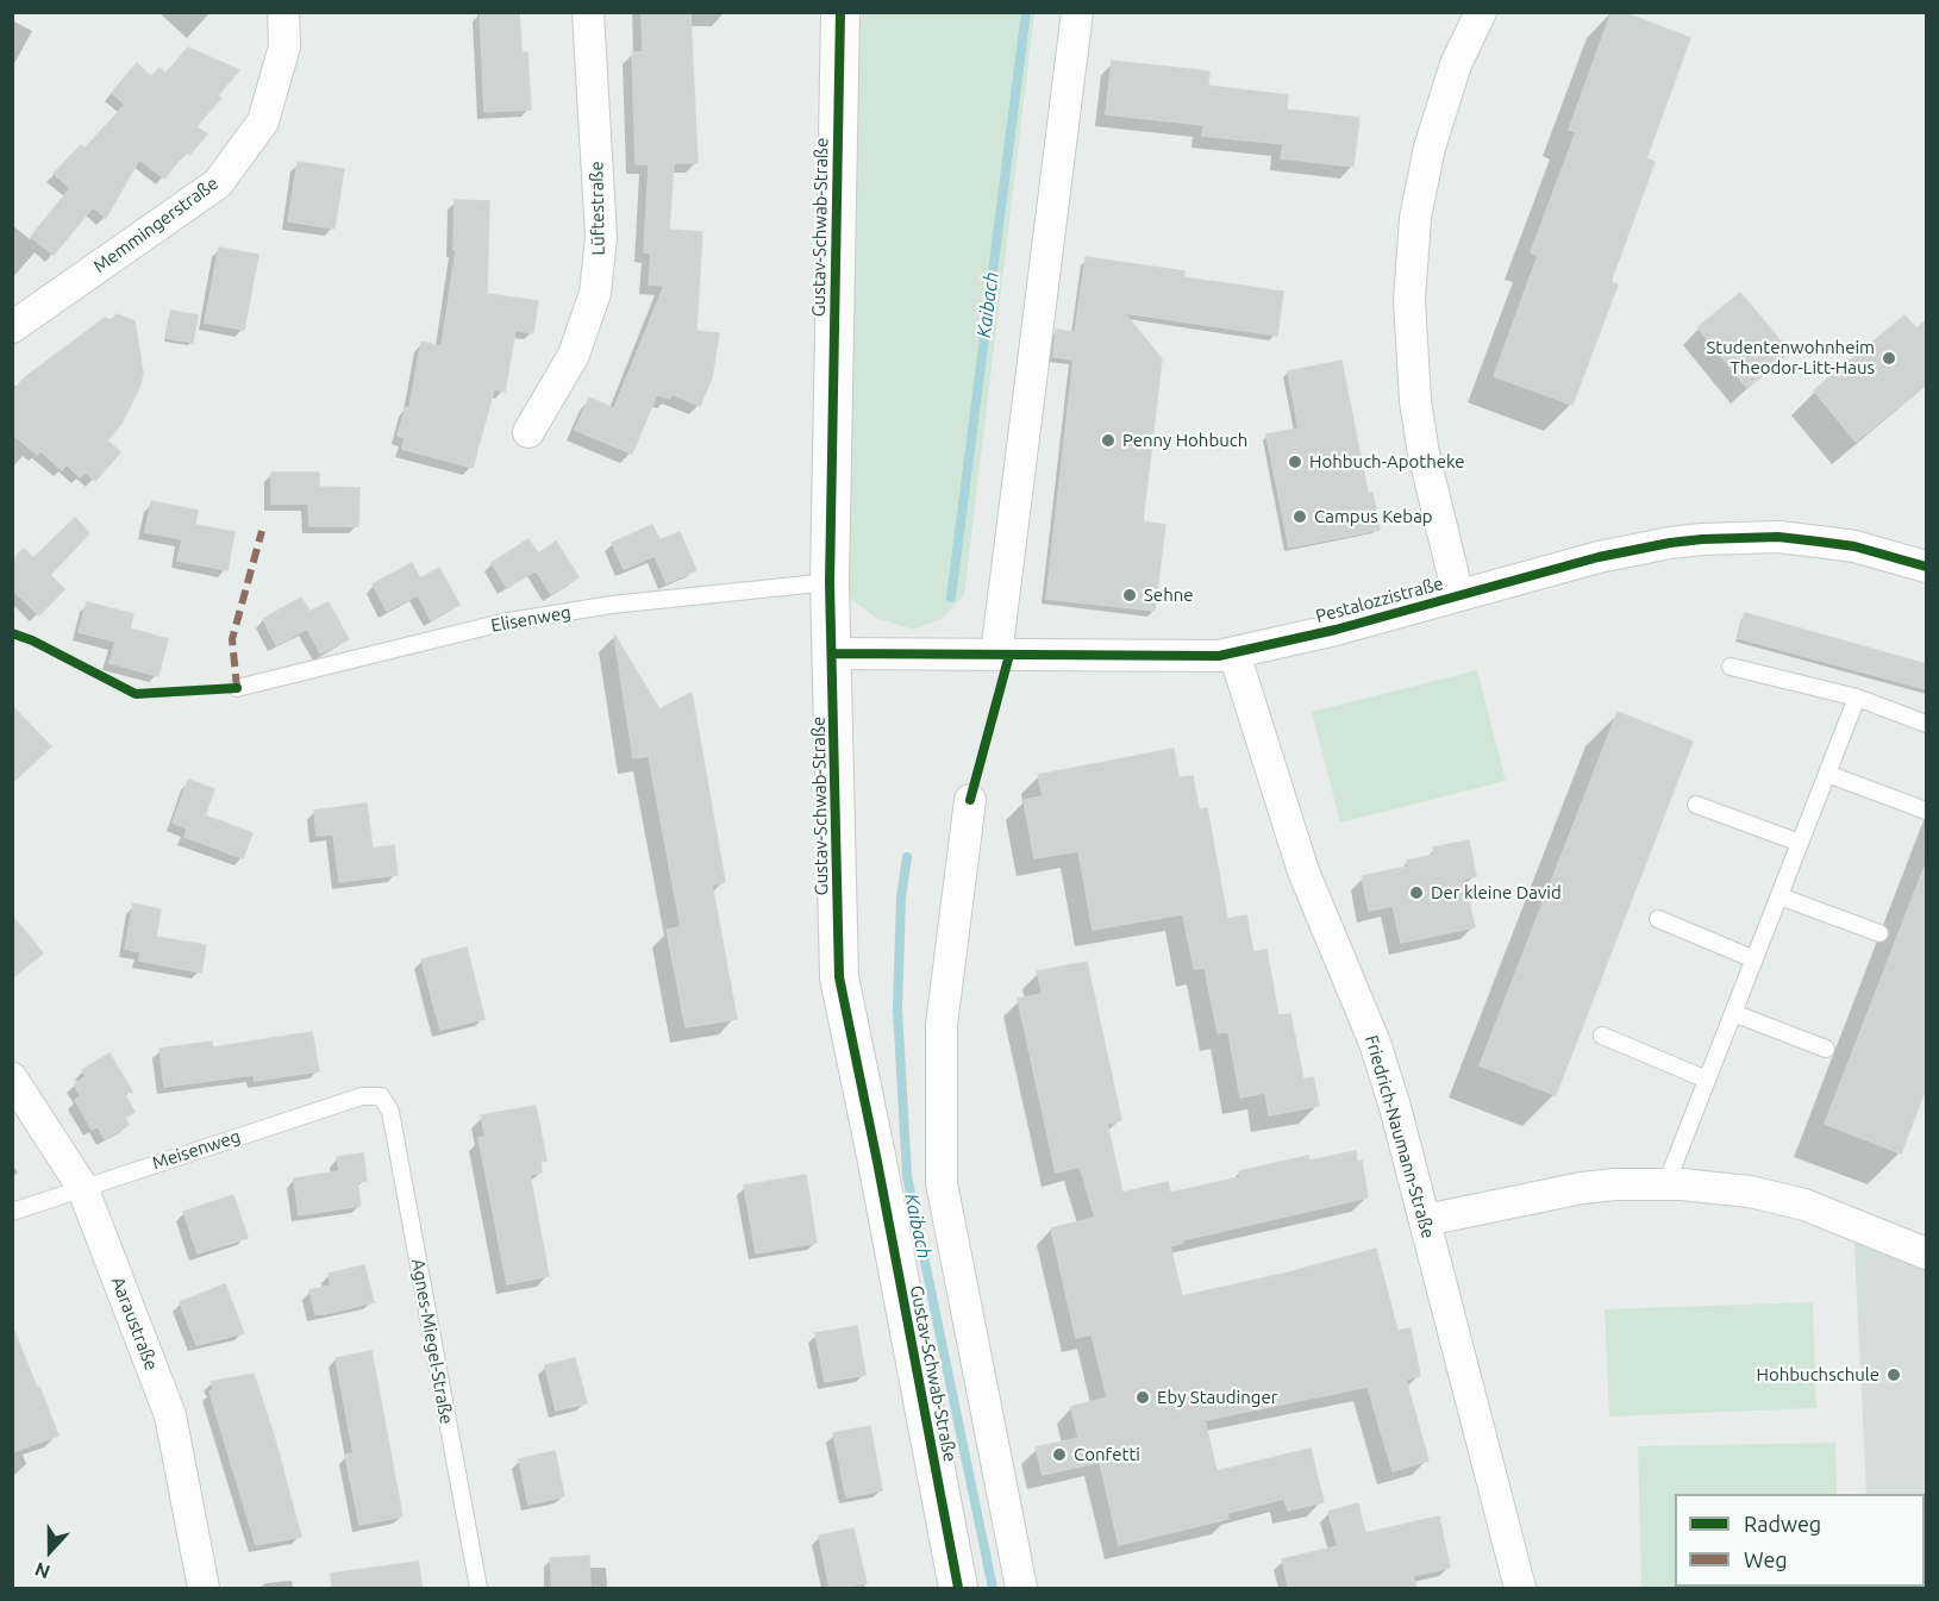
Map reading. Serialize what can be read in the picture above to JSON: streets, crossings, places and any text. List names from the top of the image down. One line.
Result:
{"streets":{"street":["Lüftestraße","Memmingerstraße","Gustav-Schwab-Straße","Pestalozzistraße","Friedrich-Naumann-Straße","Aaraustraße"],"lane":["Elisenweg","Meisenweg","Agnes-Miegel-Straße"]},"crossings":[["Gustav-Schwab-Straße","Pestalozzistraße"],["Gustav-Schwab-Straße","Elisenweg"],["Pestalozzistraße","Friedrich-Naumann-Straße"],["Meisenweg","Aaraustraße"],["Meisenweg","Agnes-Miegel-Straße"]],"water":["Kaibach"],"places":["Studentenwohnheim Theodor-Litt-Haus","Penny Hohbuch","Hohbuch-Apotheke","Campus Kebap","Sehne","Der kleine David","Hohbuchschule","Eby Staudinger","Confetti"],"legend":["Radweg","Weg"],"north":"bottom"}
